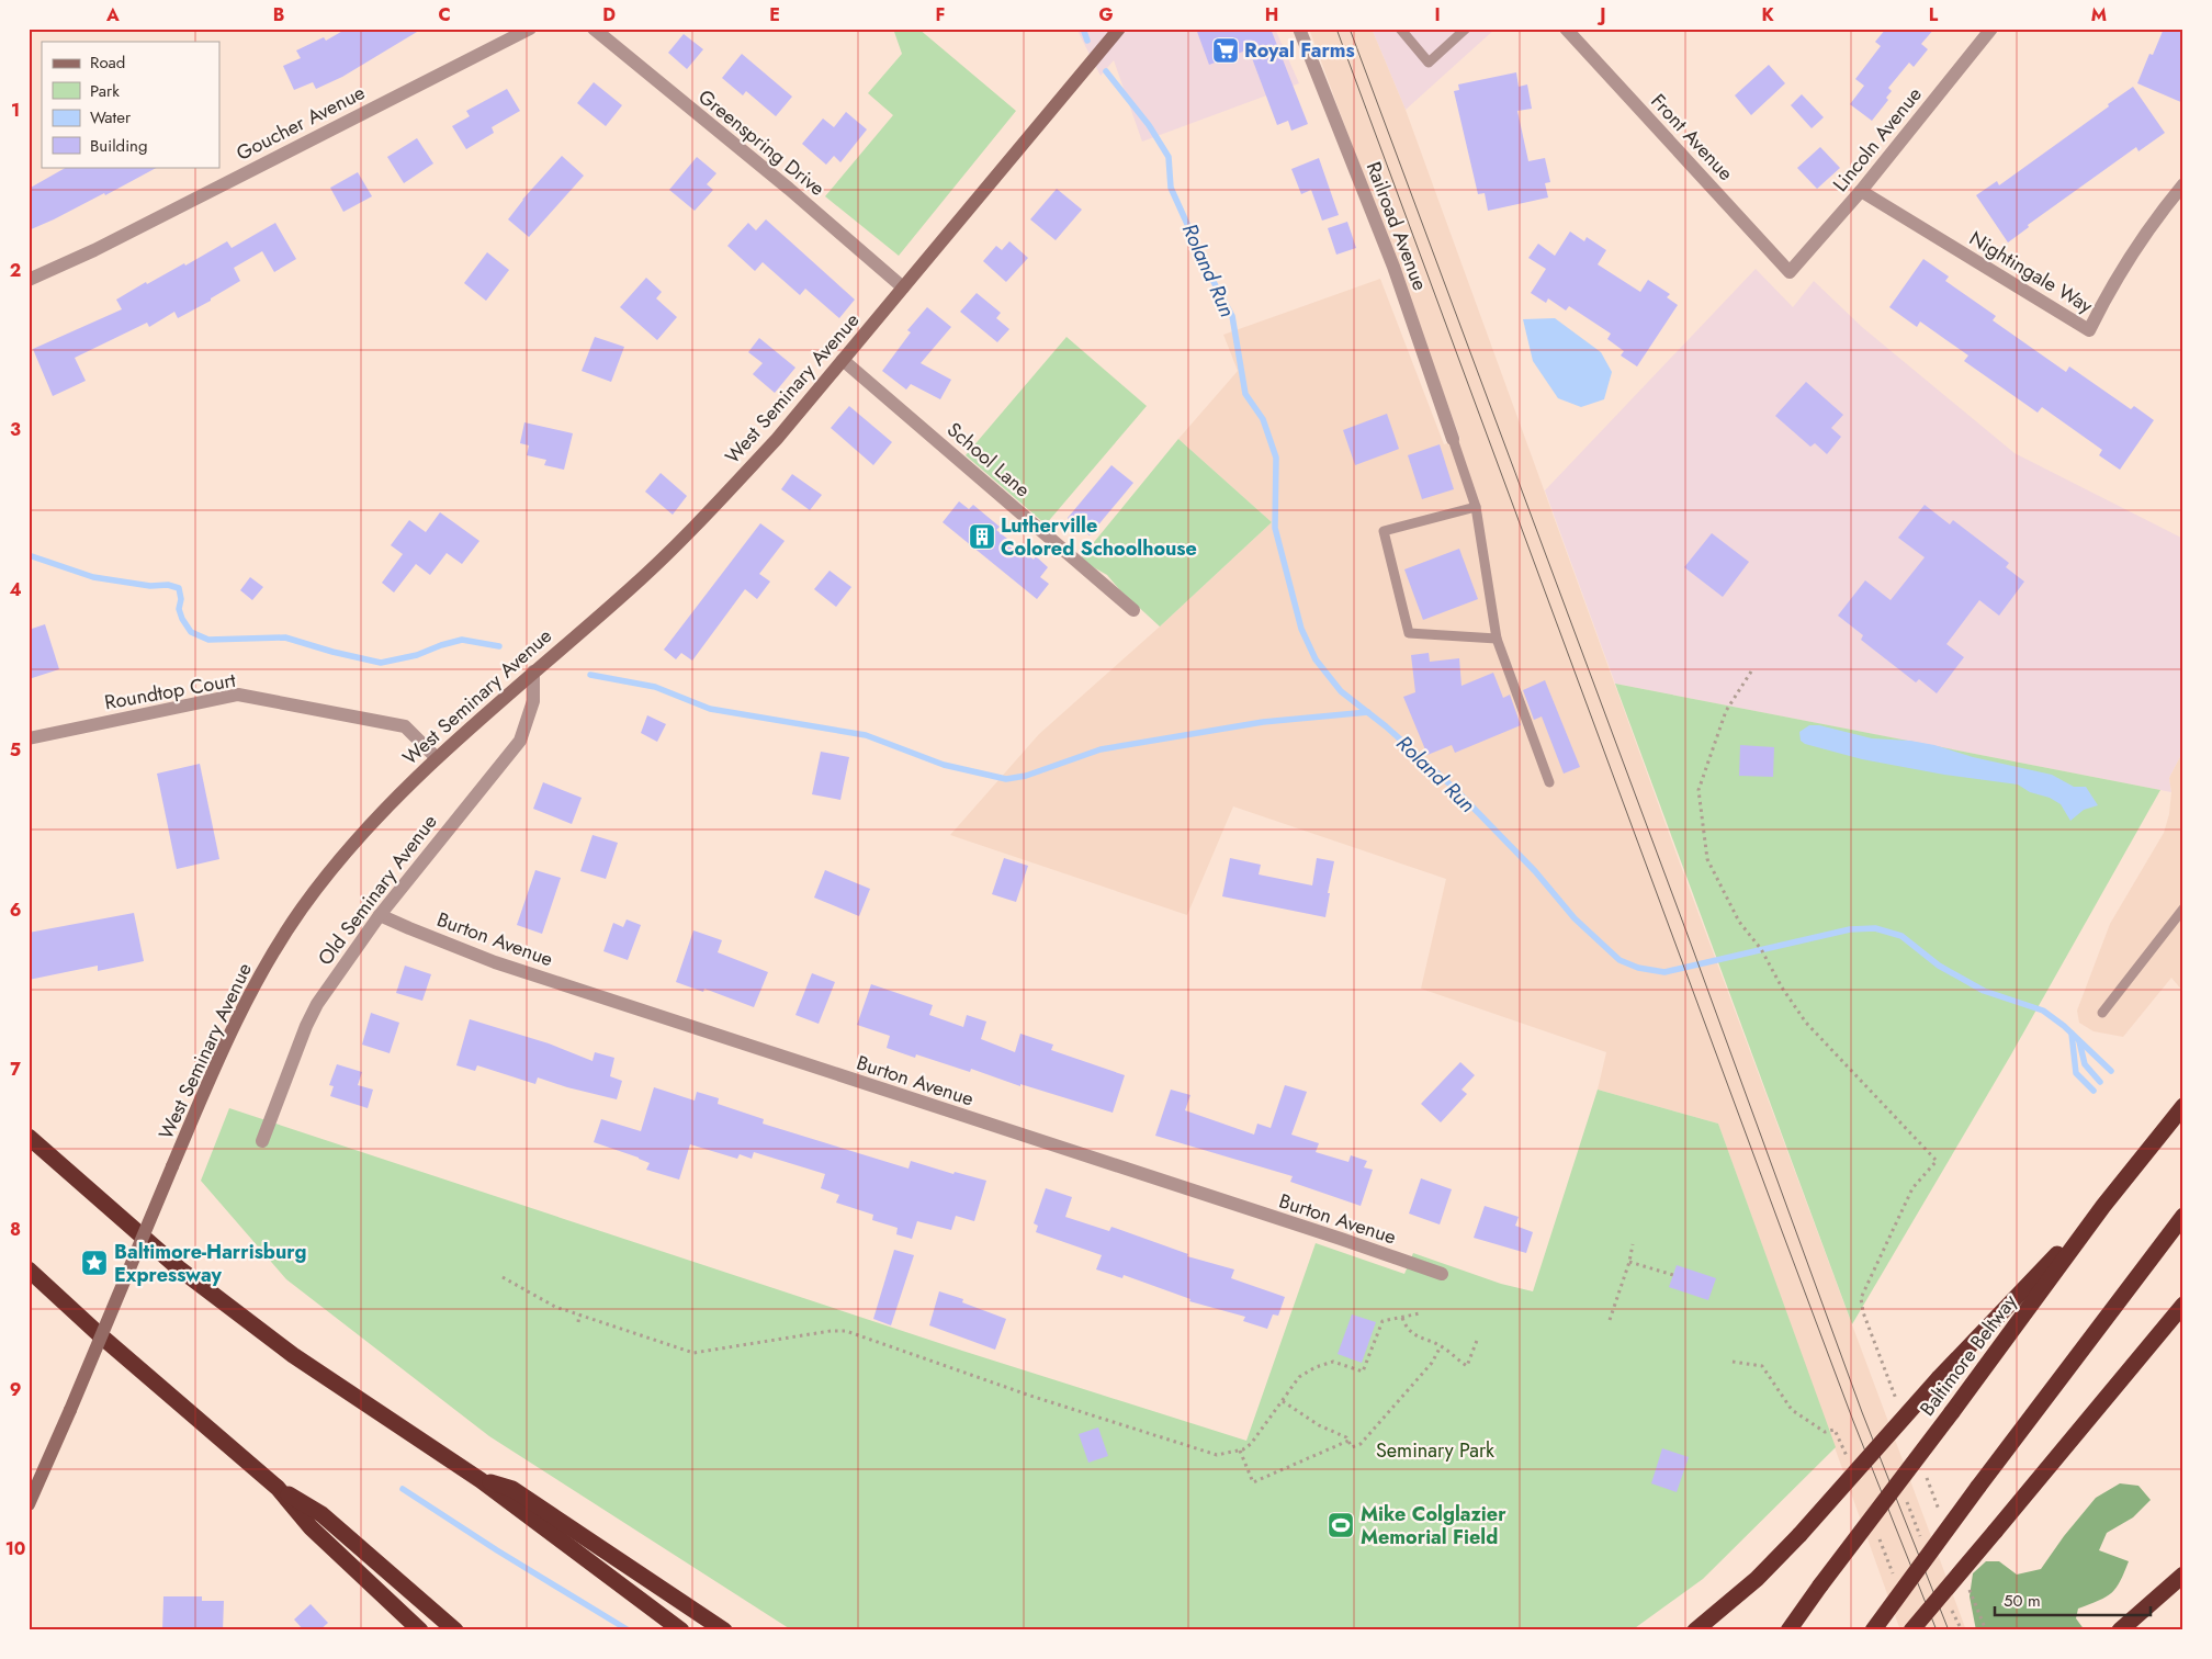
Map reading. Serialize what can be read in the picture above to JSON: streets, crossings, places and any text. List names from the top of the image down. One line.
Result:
{"streets":{"highway":["Baltimore Beltway"],"main road":["West Seminary Avenue"],"street":["Goucher Avenue","Front Avenue","Lincoln Avenue","Greenspring Drive","Railroad Avenue","Nightingale Way","School Lane","Roundtop Court","Old Seminary Avenue","Burton Avenue"]},"crossings":[["Front Avenue","Lincoln Avenue"],["Lincoln Avenue","Nightingale Way"],["Greenspring Drive","West Seminary Avenue"],["West Seminary Avenue","School Lane"],["West Seminary Avenue","Roundtop Court"],["West Seminary Avenue","Old Seminary Avenue"],["Old Seminary Avenue","Burton Avenue"]],"water":["Roland Run"],"parks":["Seminary Park"],"places":{"supermarket":["Royal Farms"],"building":["Lutherville Colored Schoolhouse"],"place":["Baltimore-Harrisburg Expressway"],"sports":["Mike Colglazier Memorial Field"]},"legend":["Road","Park","Water","Building"],"scale_bar":"50 m","grid":{"columns":["A","B","C","D","E","F","G","H","I","J","K","L","M"],"rows":["1","2","3","4","5","6","7","8","9","10"]}}
